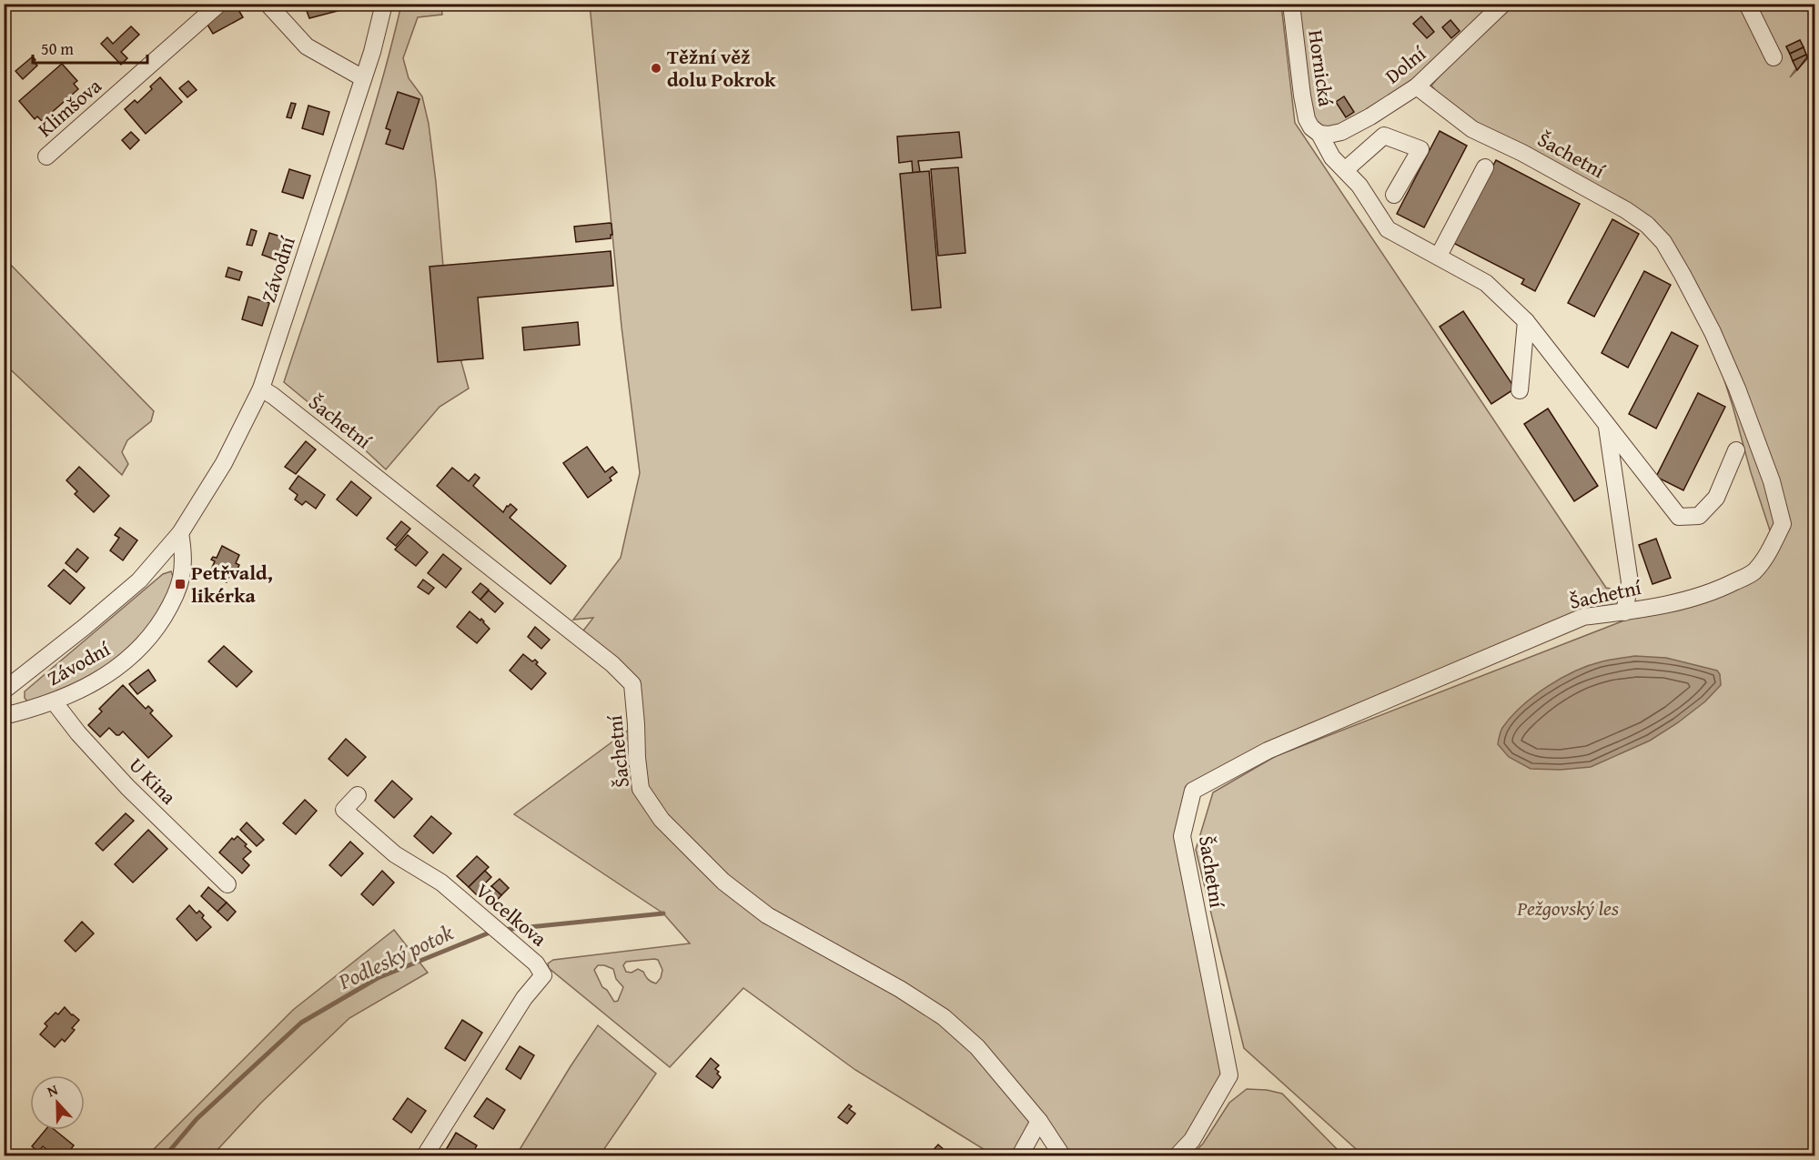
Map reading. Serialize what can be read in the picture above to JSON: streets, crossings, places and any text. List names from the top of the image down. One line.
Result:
{"streets":{"street":["Dolní","Hornická","Klimšova","Šachetní","Závodní","U Kina","Vocelkova"]},"crossings":[["Dolní","Hornická"],["Dolní","Šachetní"],["Šachetní","Závodní"],["Závodní","U Kina"]],"water":["Podleský potok"],"parks":["Pežgovský les"],"places":{"other":["Těžní věž dolu Pokrok"],"transit":["Petřvald, likérka"]},"scale_bar":"50 m","north":"top"}
